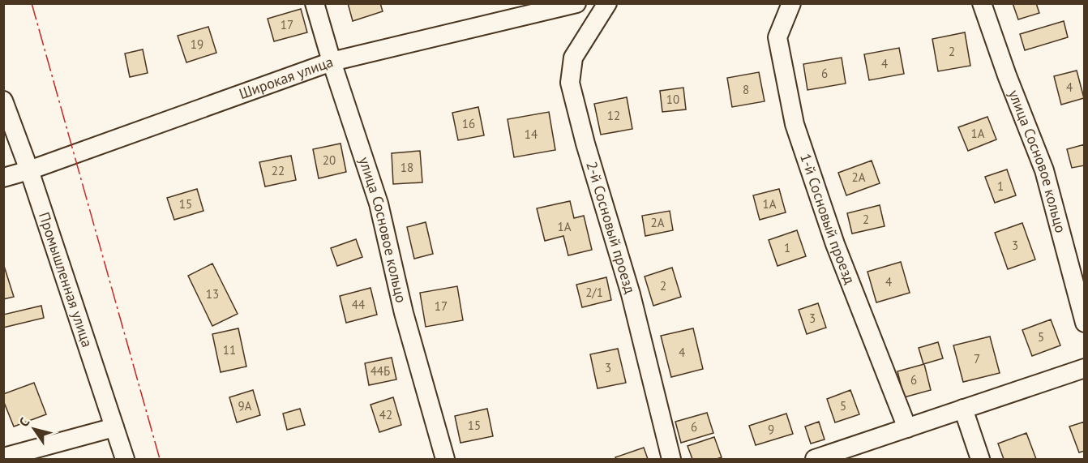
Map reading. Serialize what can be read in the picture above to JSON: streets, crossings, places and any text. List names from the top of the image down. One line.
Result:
{"streets":{"street":["Широкая улица","улица Сосновое кольцо","1-й Сосновый проезд","2-й Сосновый проезд","Промышленная улица"]},"crossings":[["Широкая улица","улица Сосновое кольцо"],["Широкая улица","Промышленная улица"]],"house_numbers":["17","19","2","4","6","4","8","10","12","16","1А","14","20","18","22","2А","1","15","1А","2","2А","1А","3","1","4","2","2/1","13","44","17","3","5","11","4","7","3","44Б","6","9А","5","42","15","6","9"],"north":"top left"}
